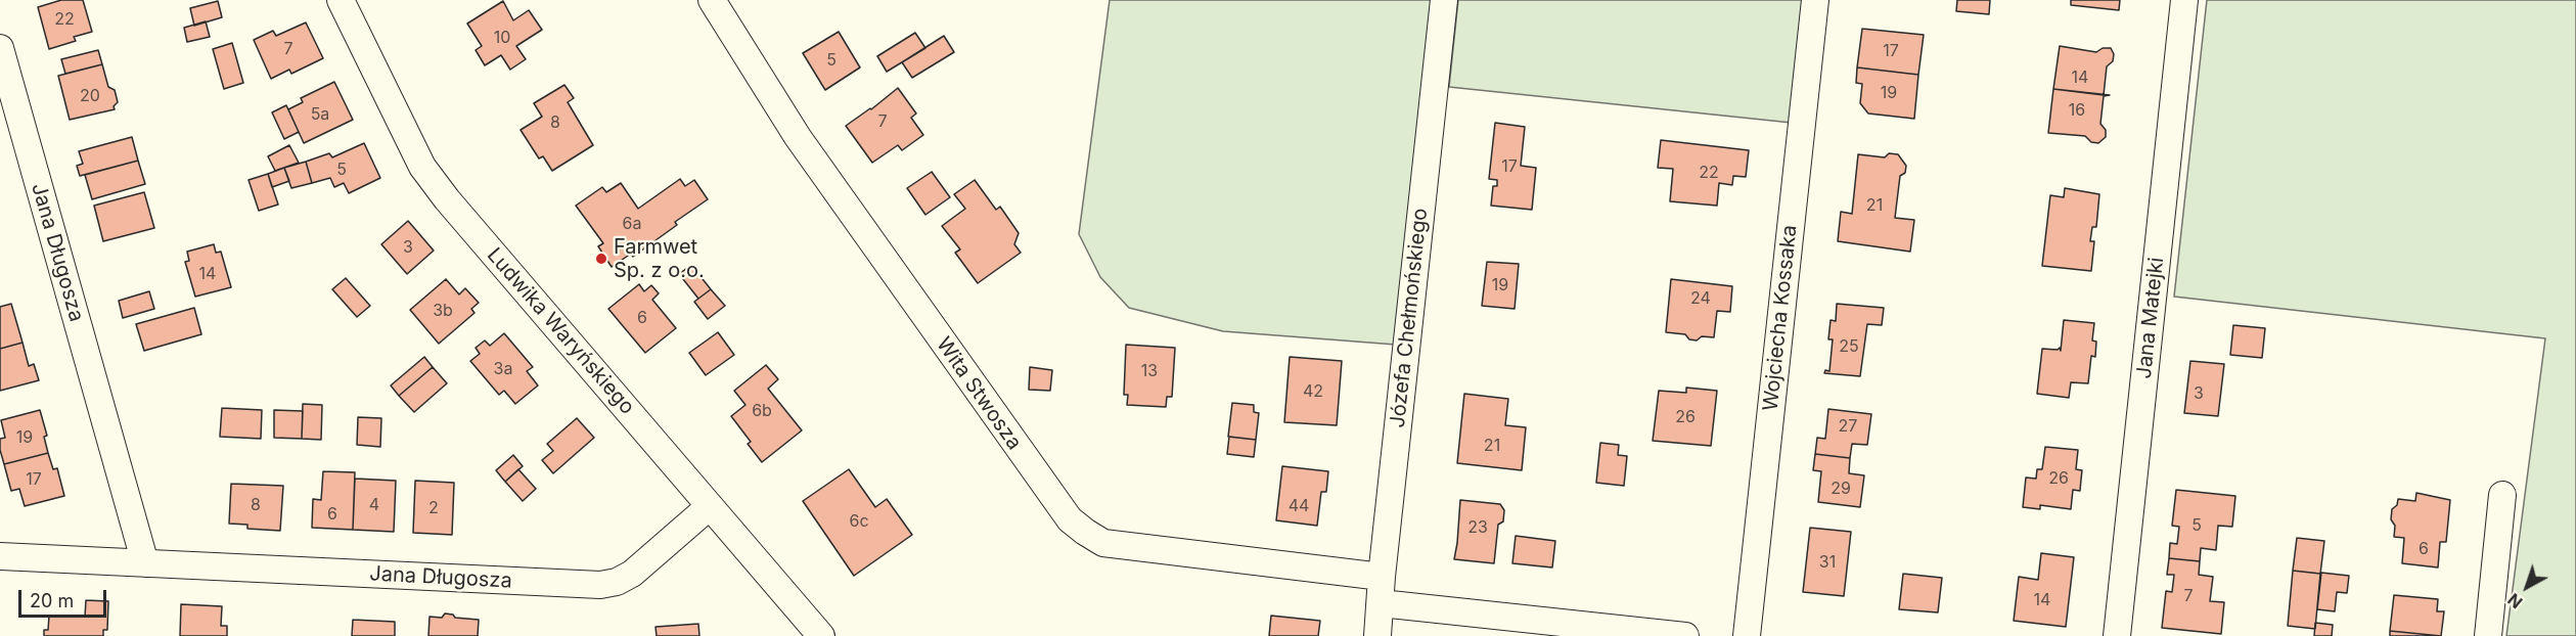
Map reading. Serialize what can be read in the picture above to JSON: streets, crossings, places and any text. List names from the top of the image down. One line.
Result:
{"streets":{"street":["Jana Długosza","Józefa Chełmońskiego","Wojciecha Kossaka","Jana Matejki","Ludwika Waryńskiego","Wita Stwosza"]},"crossings":[["Jana Długosza","Ludwika Waryńskiego"],["Józefa Chełmońskiego","Wita Stwosza"]],"places":["Farmwet Sp. z o.o."],"house_numbers":["22","10","7","17","5","14","19","20","16","5a","7","8","17","5","22","21","6a","3","14","19","24","3b","6","25","3a","13","42","3","6b","26","27","19","21","26","17","29","8","4","44","2","6","6c","5","23","6","31","7","14"],"scale_bar":"20 m","north":"bottom left"}
